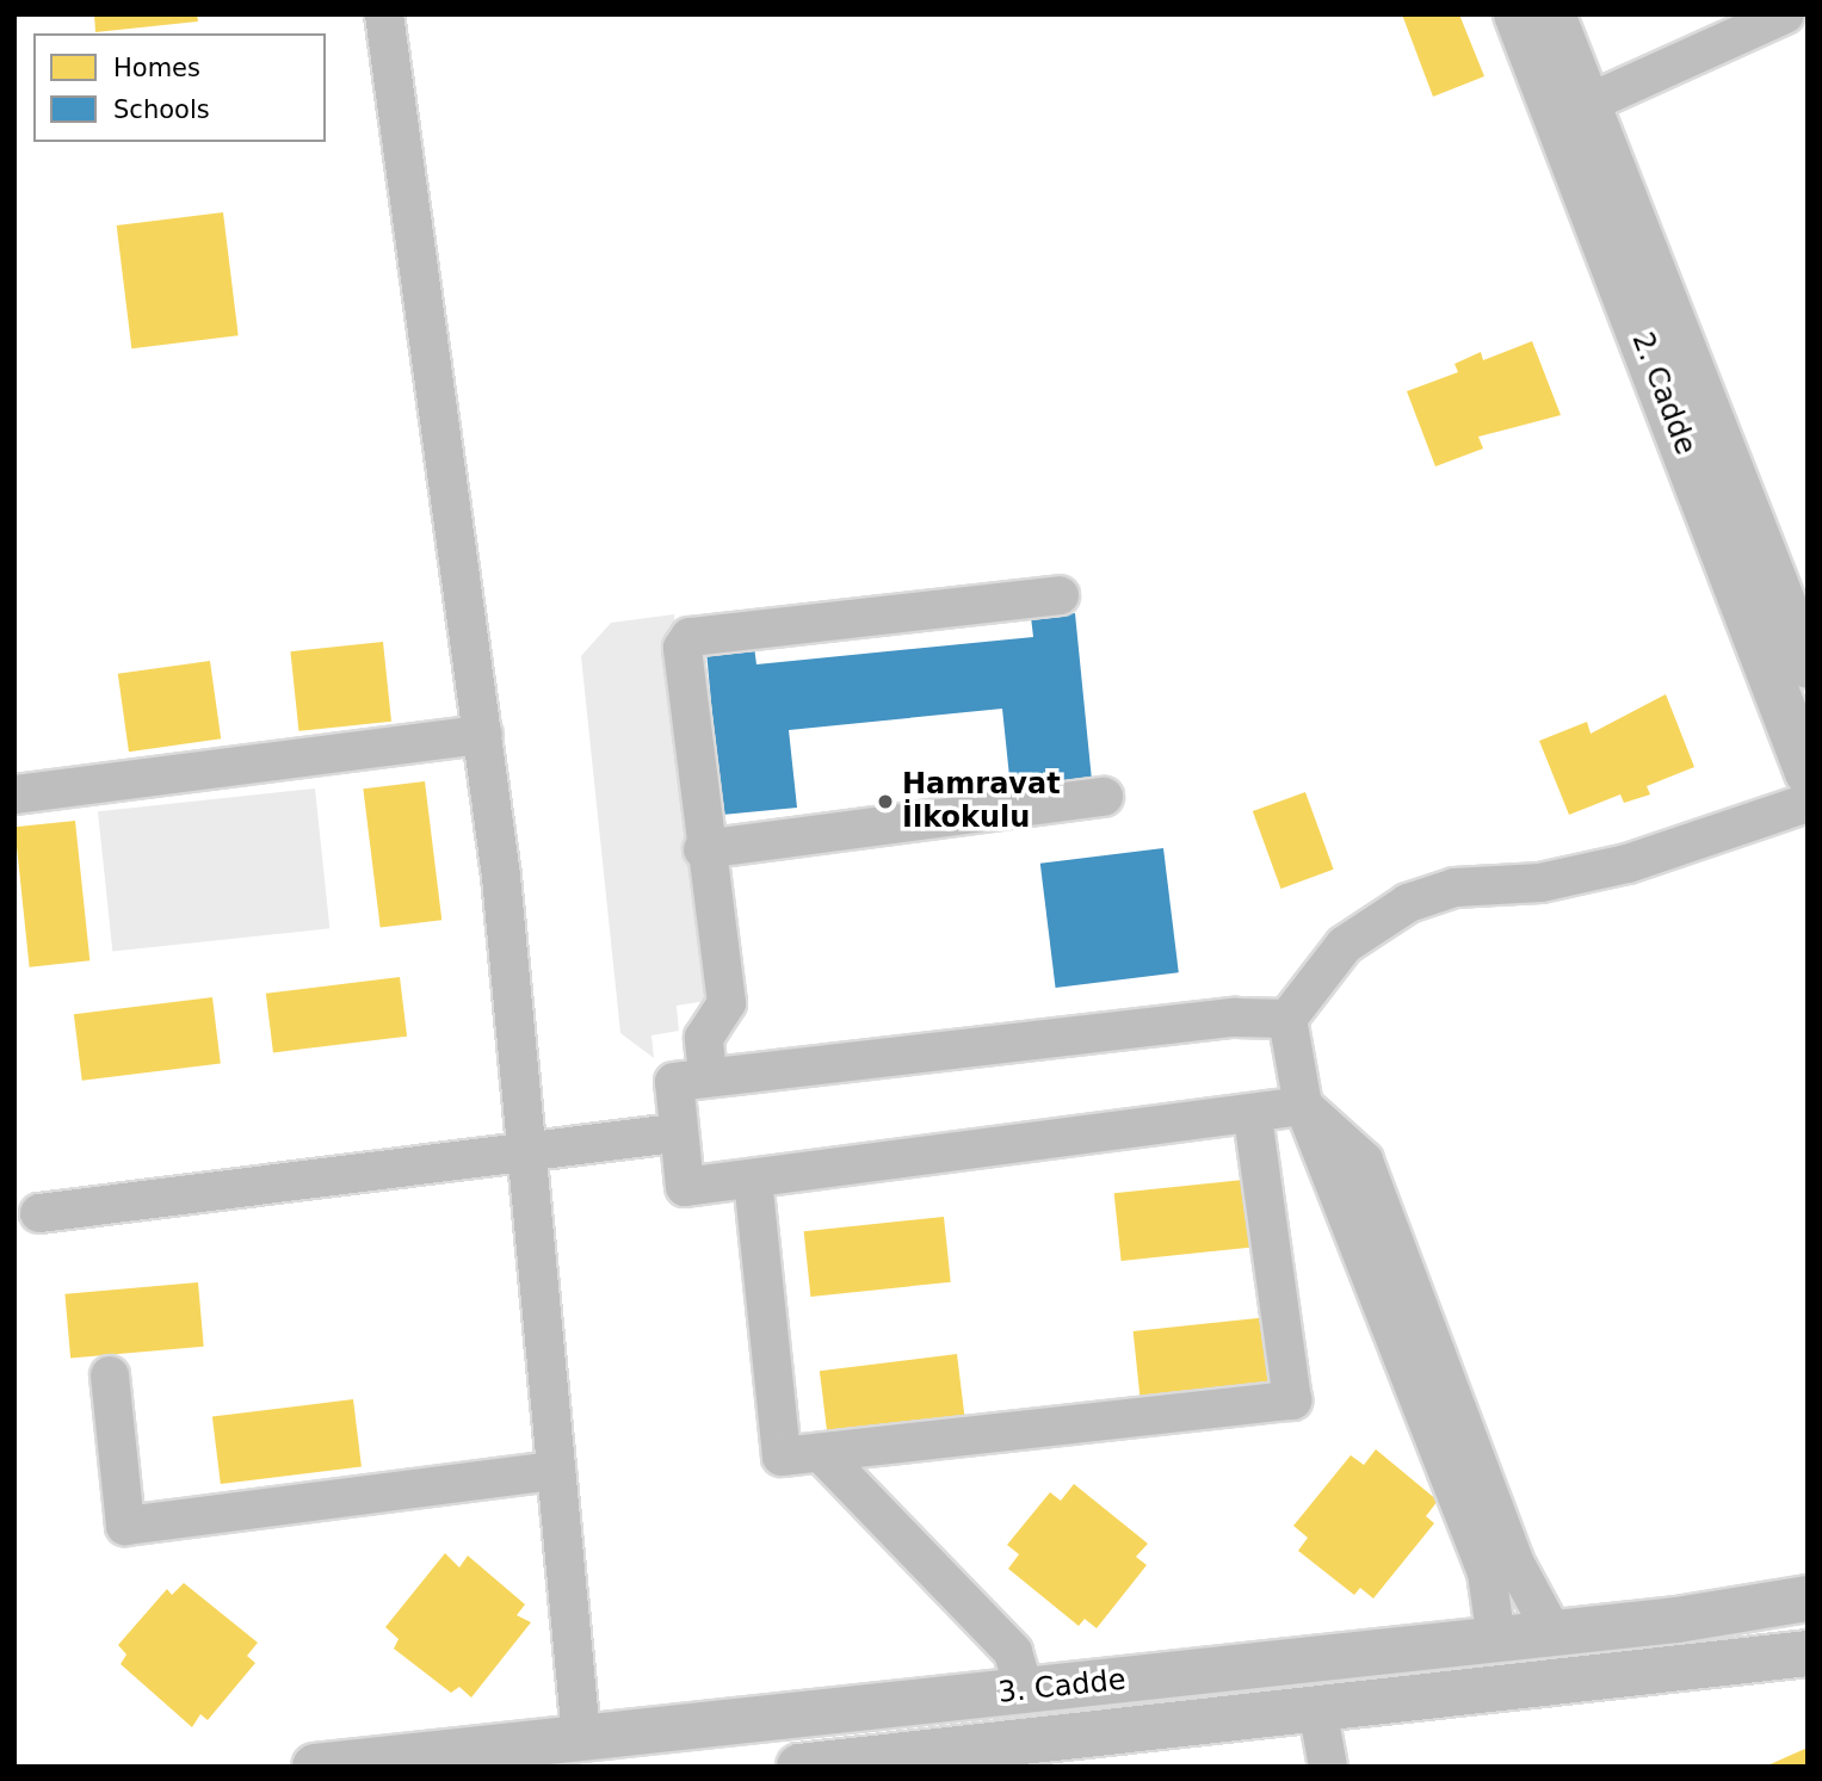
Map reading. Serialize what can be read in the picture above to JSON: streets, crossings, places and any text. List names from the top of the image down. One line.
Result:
{"streets":{"main road":["2. Cadde","3. Cadde"]},"places":["Hamravat İlkokulu"],"legend":["Homes","Schools"]}
